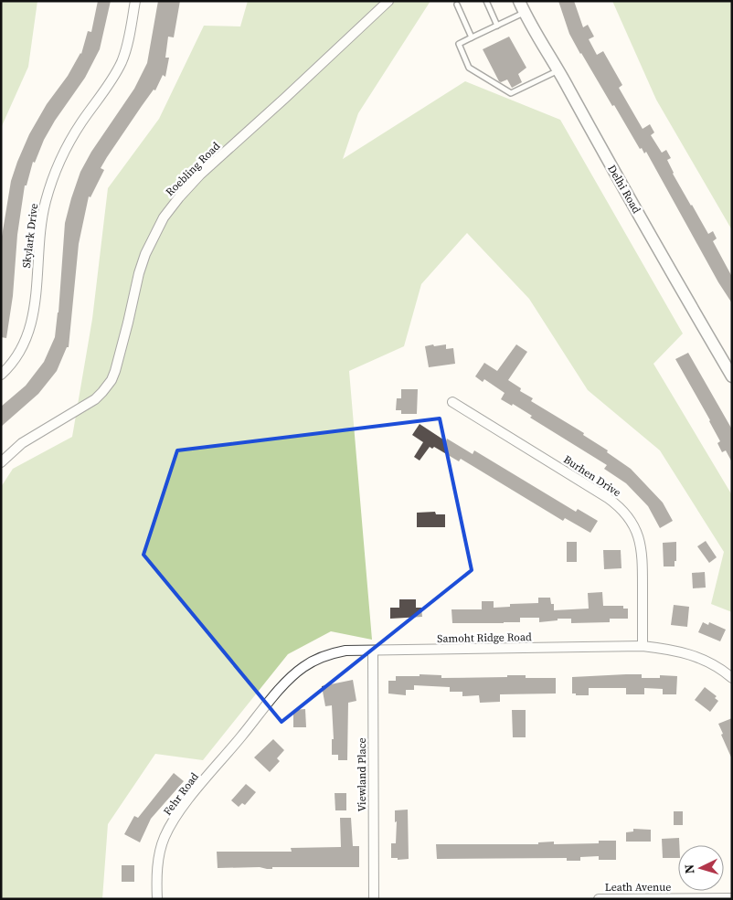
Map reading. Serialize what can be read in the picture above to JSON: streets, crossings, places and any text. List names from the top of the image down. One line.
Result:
{"streets":{"street":["Roebling Road","Delhi Road","Skylark Drive","Burhen Drive","Samoht Ridge Road","Viewland Place","Fehr Road","Leath Avenue"]},"crossings":[["Burhen Drive","Samoht Ridge Road"],["Samoht Ridge Road","Viewland Place"],["Samoht Ridge Road","Fehr Road"]],"north":"left"}
